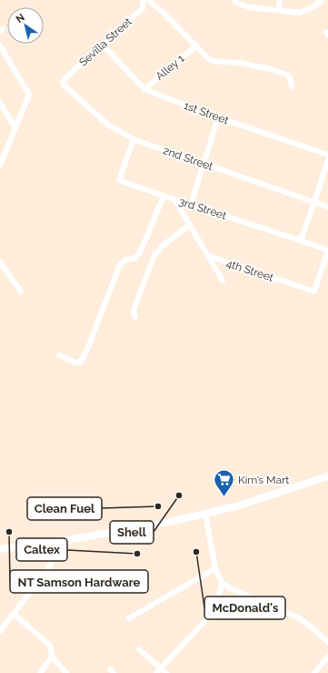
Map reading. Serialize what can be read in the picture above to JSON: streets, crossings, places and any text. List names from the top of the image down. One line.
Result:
{"streets":{"street":["Sevilla Street","Alley 1","1st Street","2nd Street","3rd Street","4th Street"]},"crossings":[["Sevilla Street","1st Street"],["Sevilla Street","2nd Street"],["Alley 1","1st Street"],["2nd Street","3rd Street"],["3rd Street","4th Street"]],"places":{"other":["Shell","Clean Fuel","NT Samson Hardware","McDonald's","Caltex"],"supermarket":["Kim’s Mart"]},"north":"top left"}
